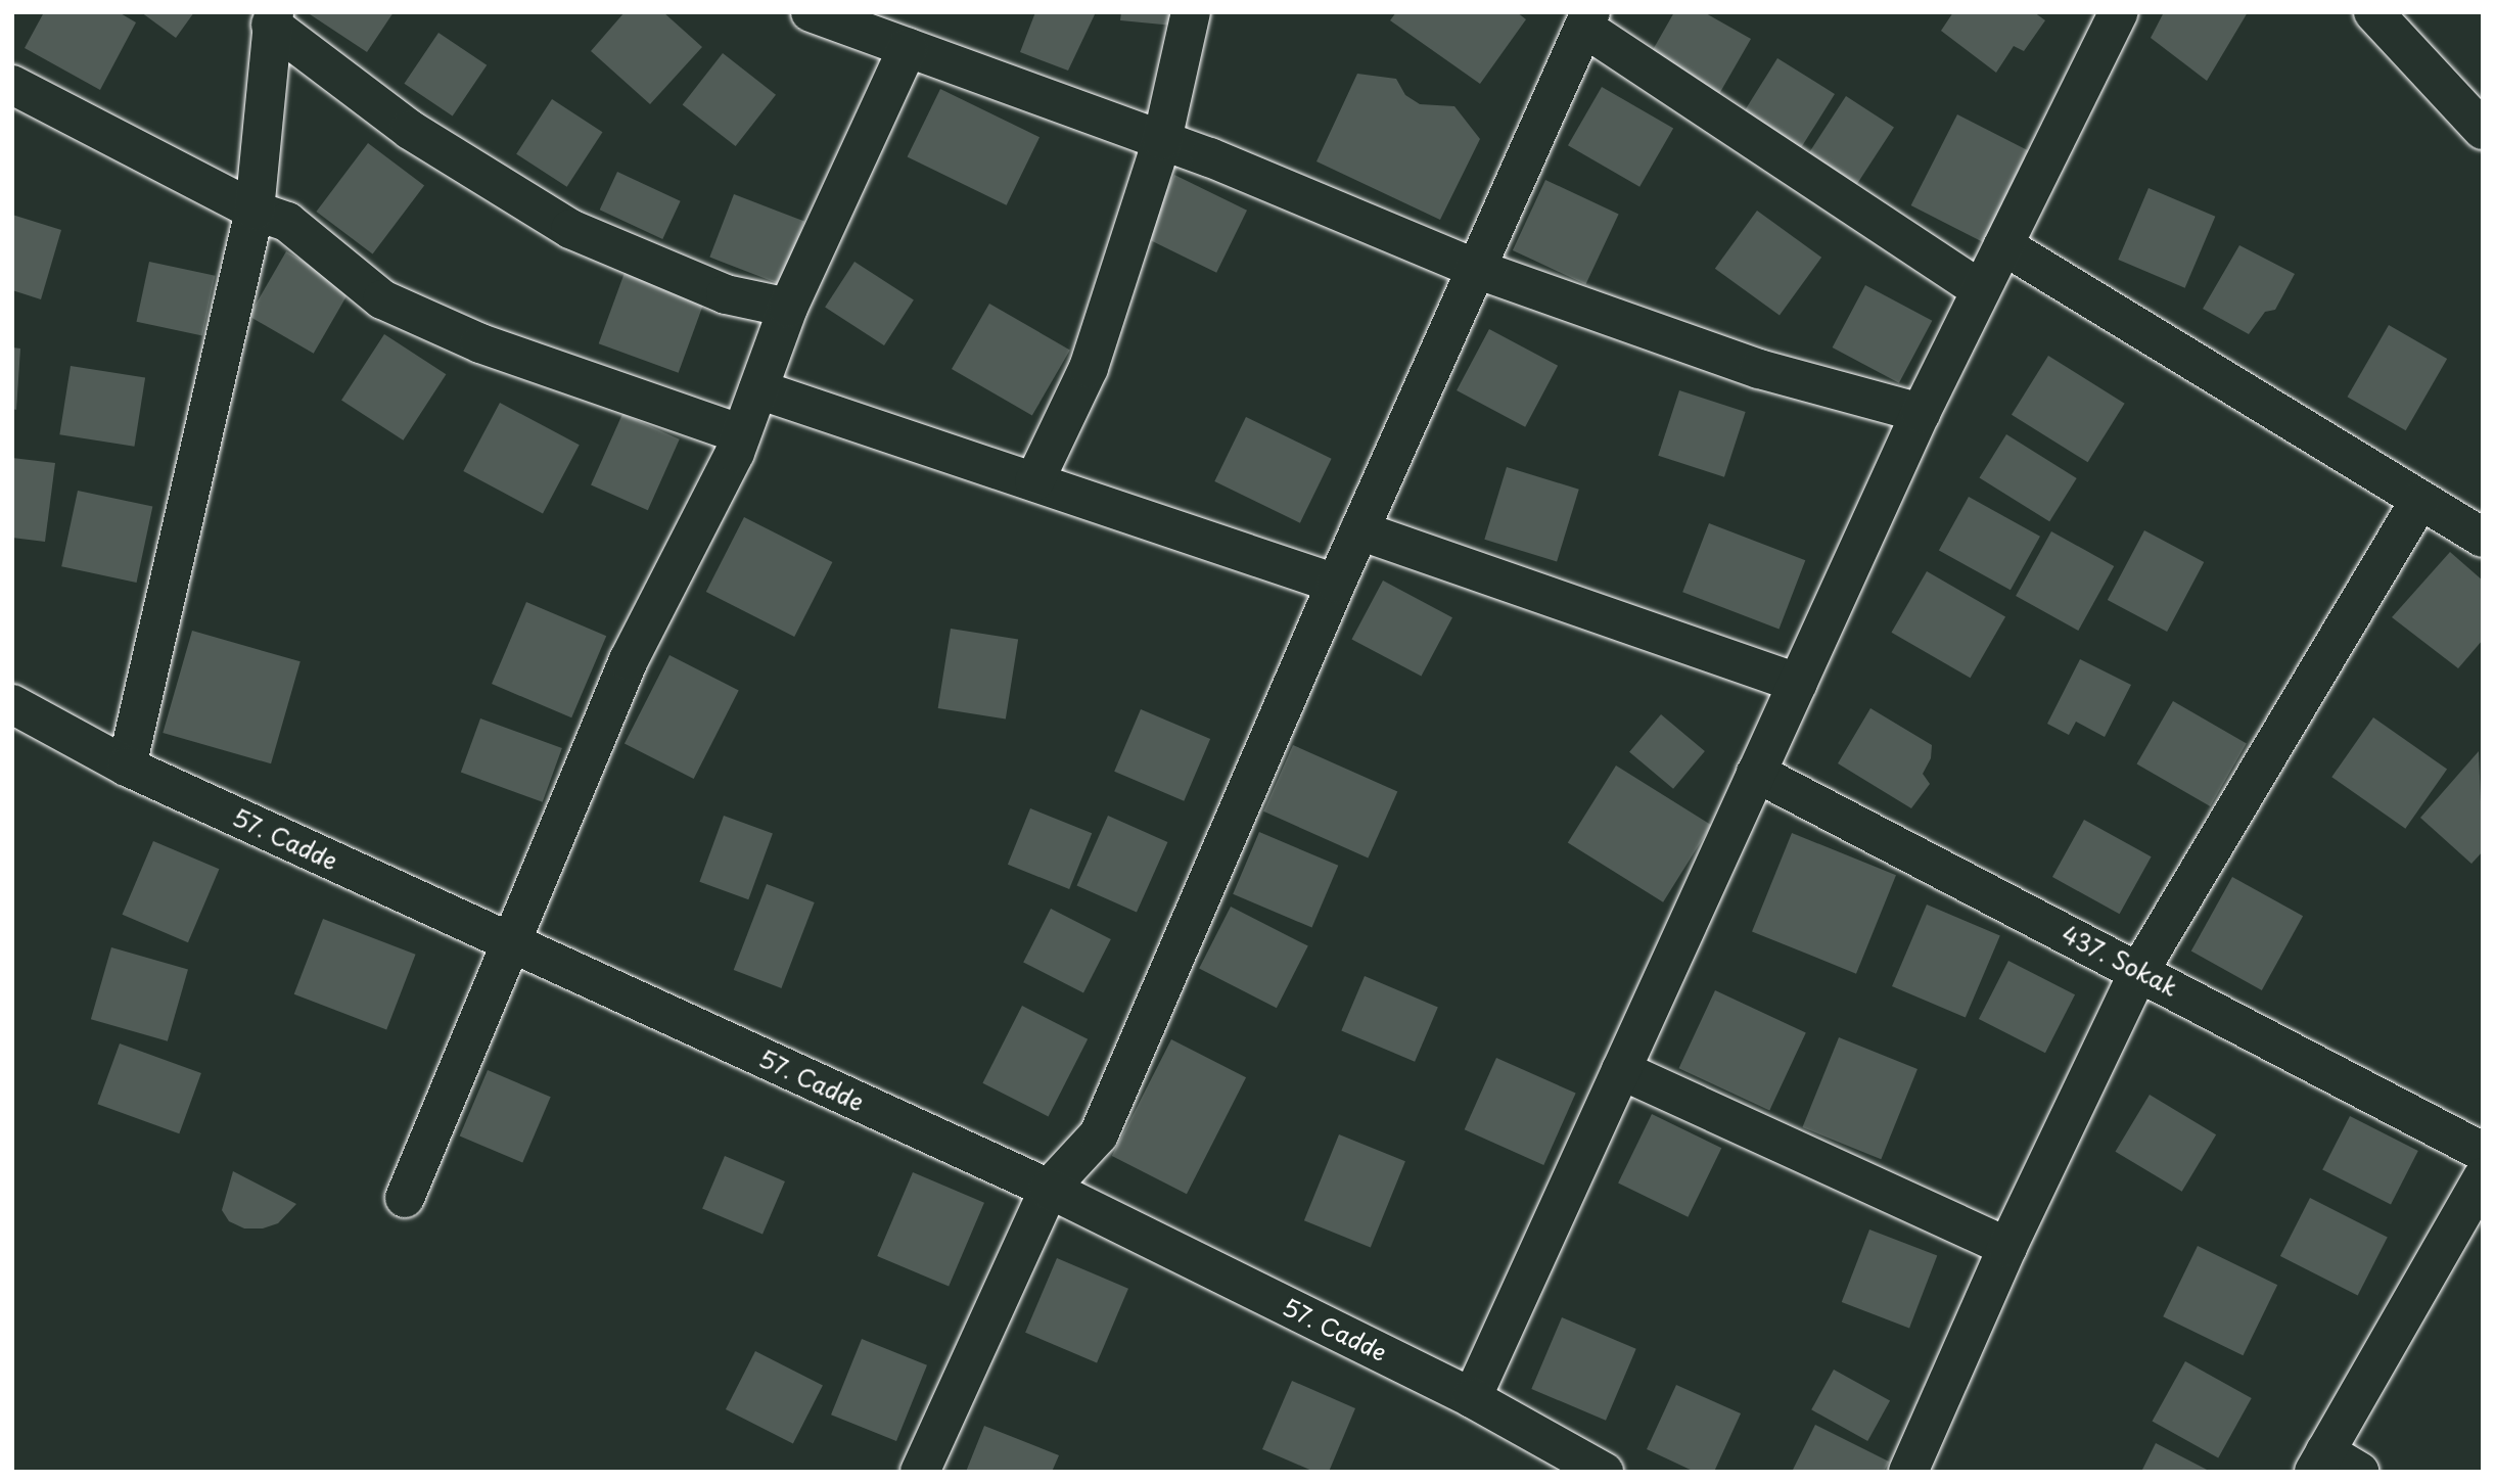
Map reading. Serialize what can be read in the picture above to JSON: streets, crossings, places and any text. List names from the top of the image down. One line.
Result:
{"streets":{"street":["57. Cadde","437. Sokak"]}}
